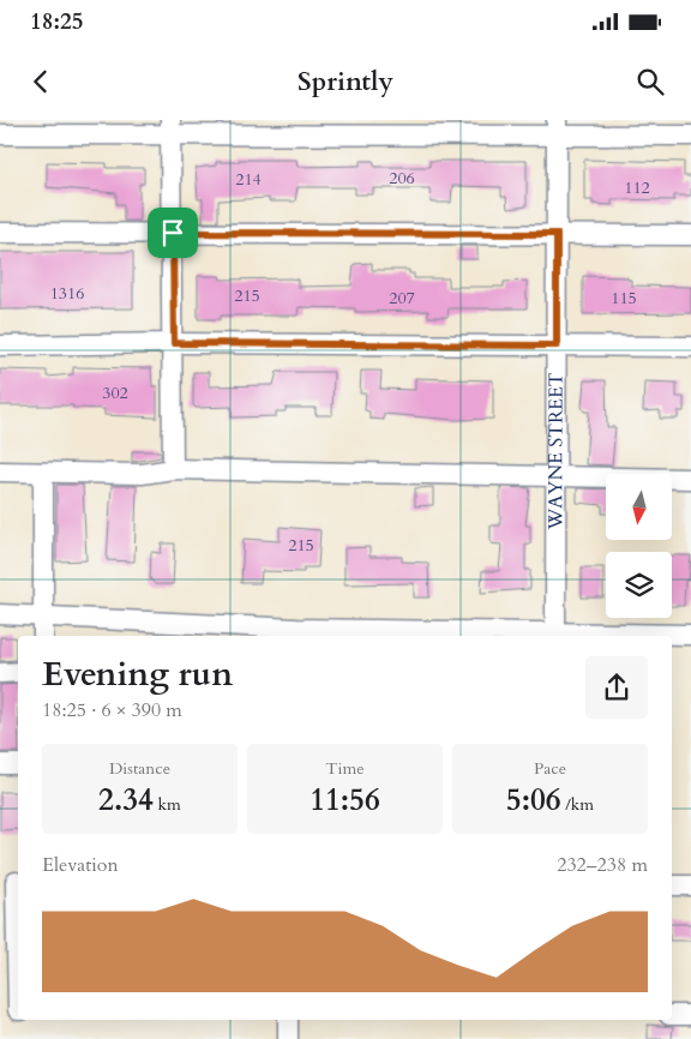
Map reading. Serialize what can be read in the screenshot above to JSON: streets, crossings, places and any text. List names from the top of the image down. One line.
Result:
{"streets":{"street":["WAYNE STREET"]},"house_numbers":["206","214","112","1316","215","207","115","302","215"],"north":"bottom","page":{"status":"18:25","header":"Sprintly","heading":["Evening run","18:25 · 6 × 390 m"],"stats":[["Distance","2.34 km"],["Time","11:56"],["Pace","5:06 /km"]],"chart":["Elevation","232–238 m"]}}
